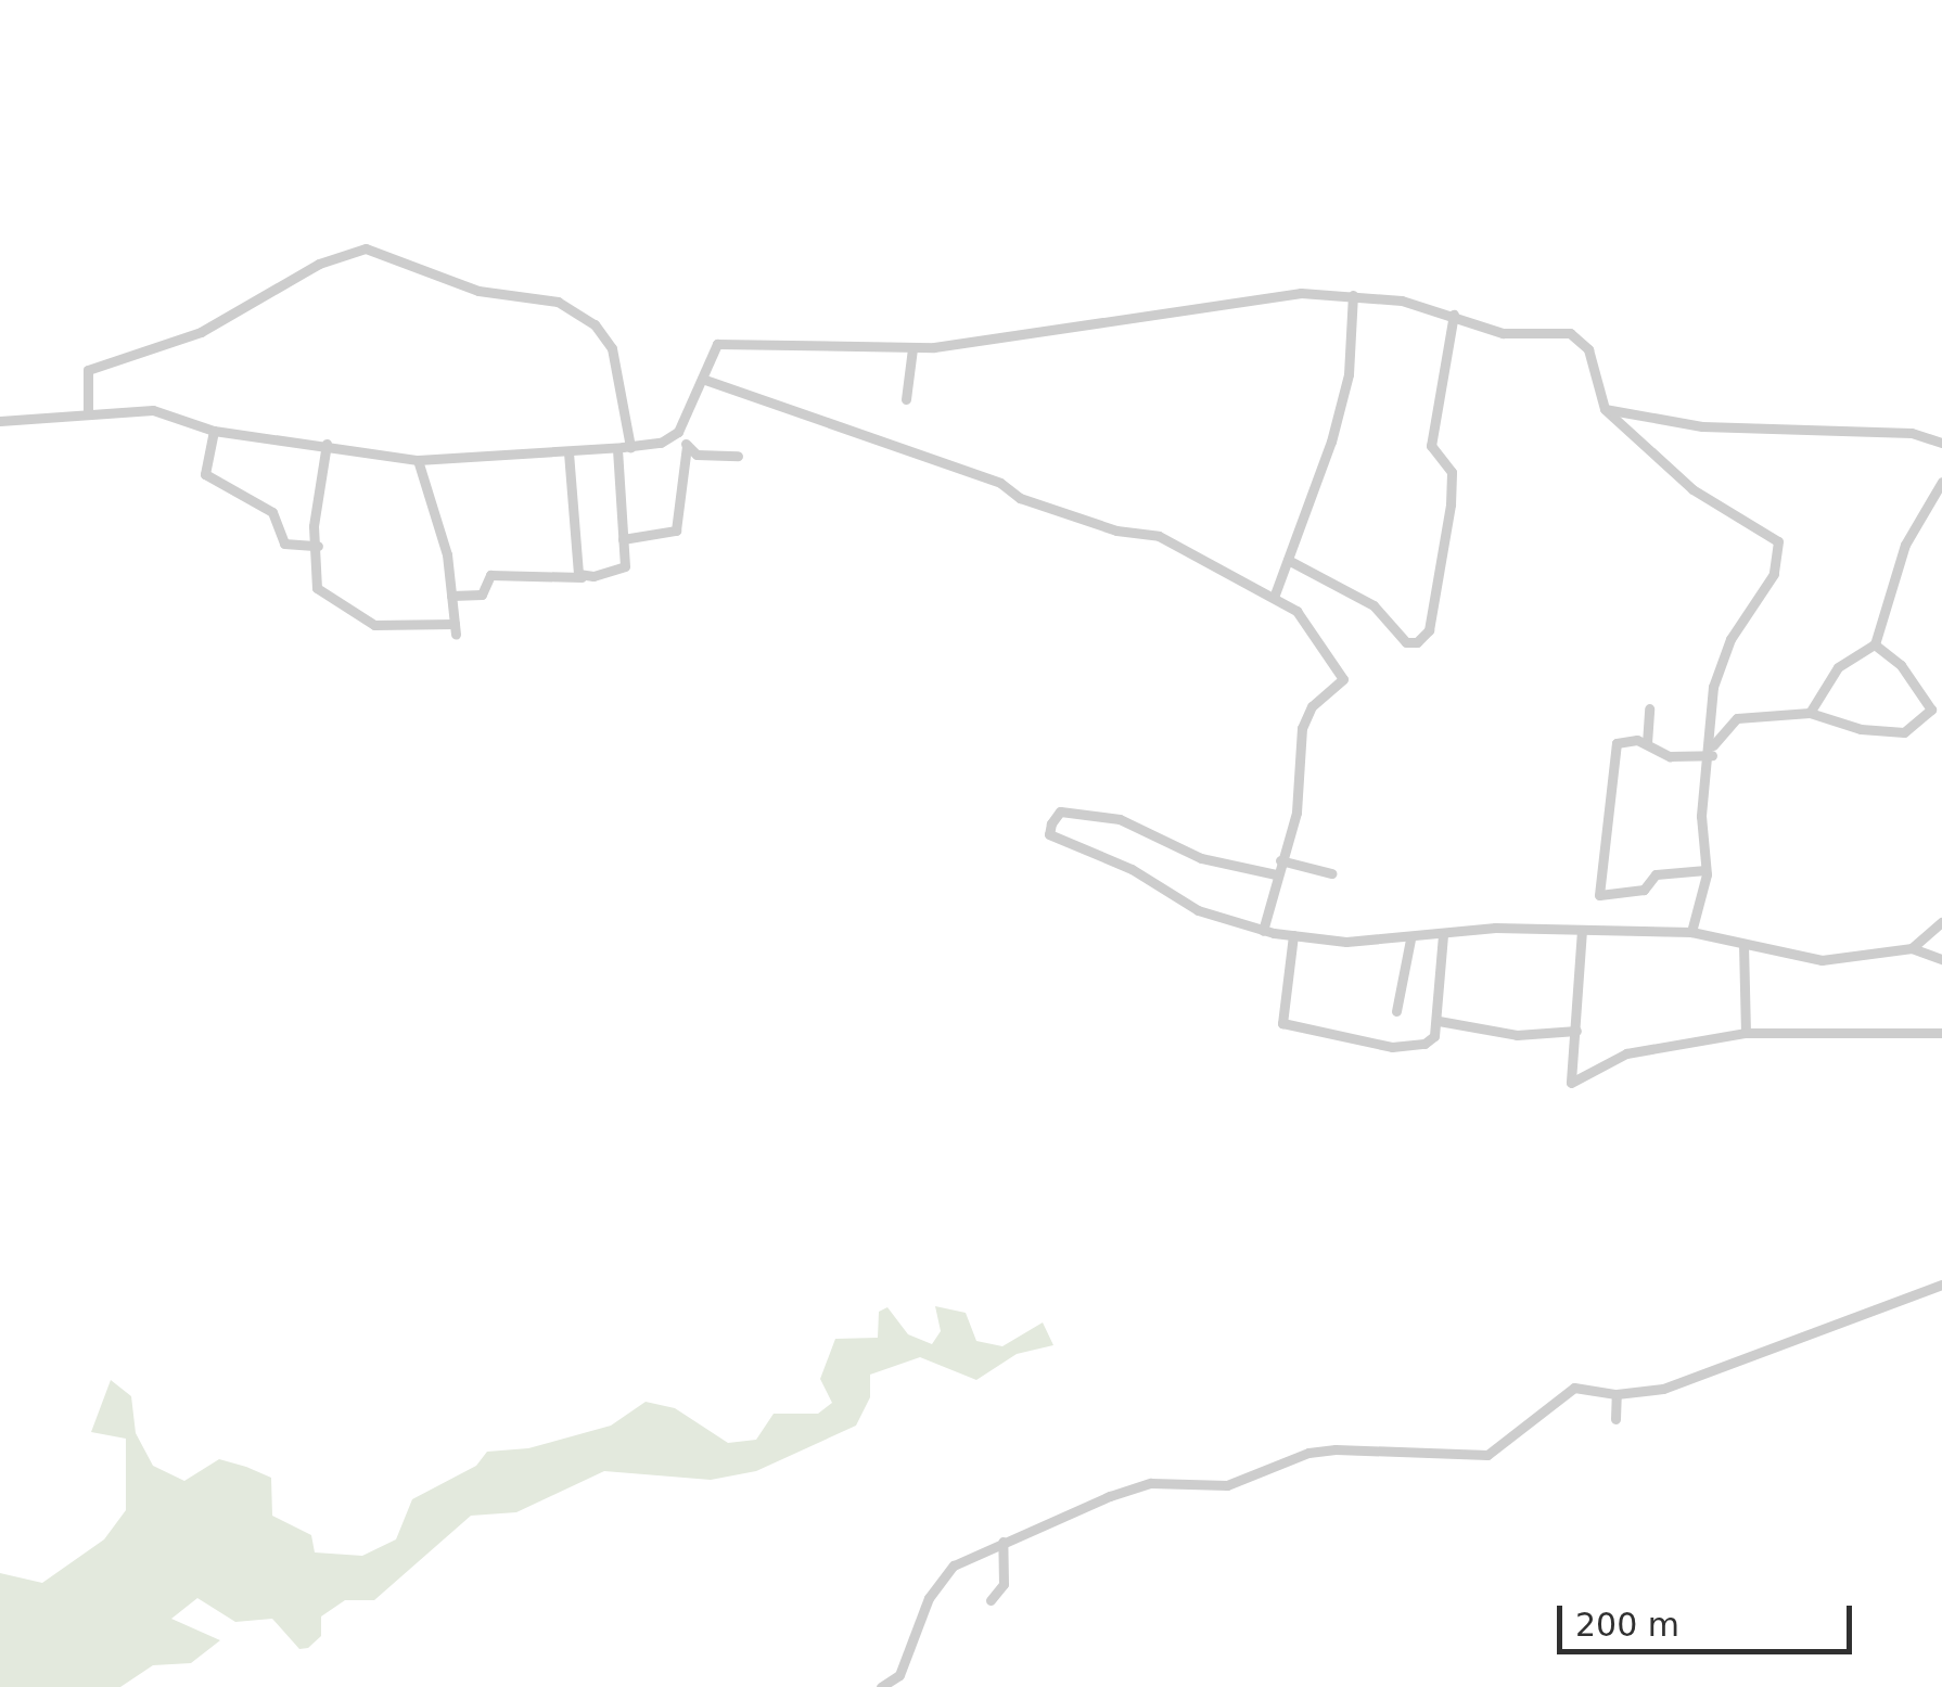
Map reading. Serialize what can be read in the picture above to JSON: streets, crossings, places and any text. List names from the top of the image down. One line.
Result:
{"scale_bar":"200 m"}
